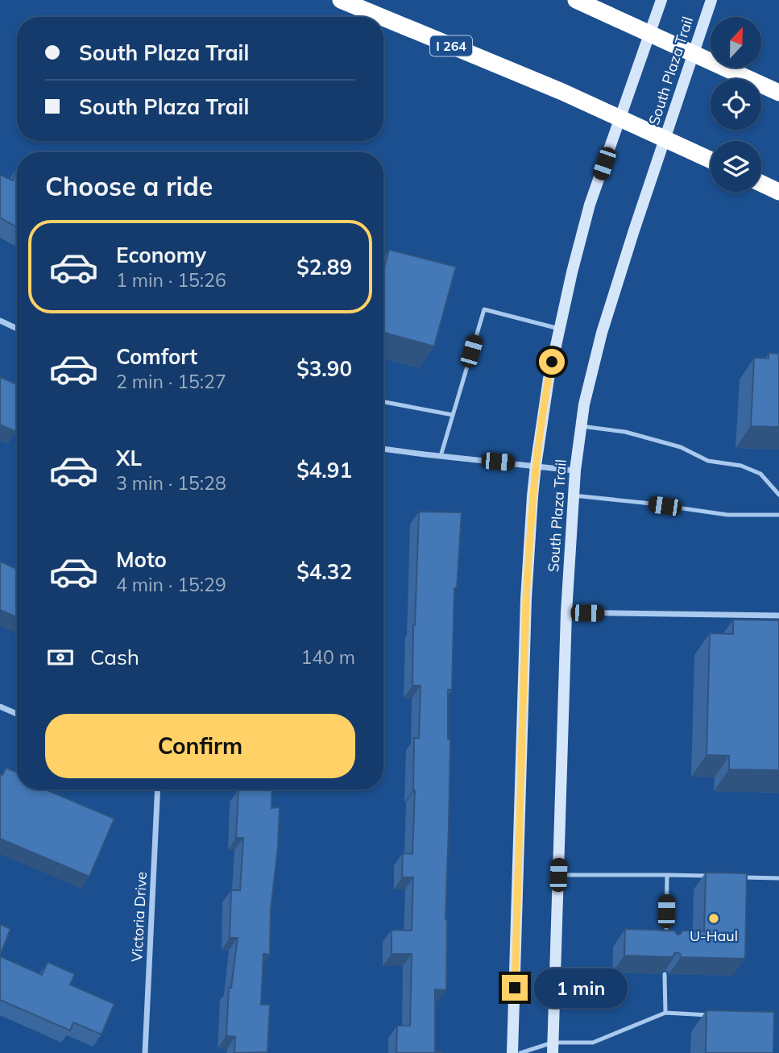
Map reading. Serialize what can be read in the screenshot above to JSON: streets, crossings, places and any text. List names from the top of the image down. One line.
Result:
{"streets":{"highway":["I 264"],"main road":["South Plaza Trail"],"street":["Victoria Drive"]},"places":["U-Haul"],"north":"top","page":{"banner":["South Plaza Trail","South Plaza Trail"],"heading":"Choose a ride","list":[{"name":"Economy","note":"1 min · 15:26","value":"$2.89"},{"name":"Comfort","note":"2 min · 15:27","value":"$3.90"},{"name":"XL","note":"3 min · 15:28","value":"$4.91"},{"name":"Moto","note":"4 min · 15:29","value":"$4.32"}],"pay":["Cash","140 m"],"buttons":"Confirm","bubble":"1 min"}}
